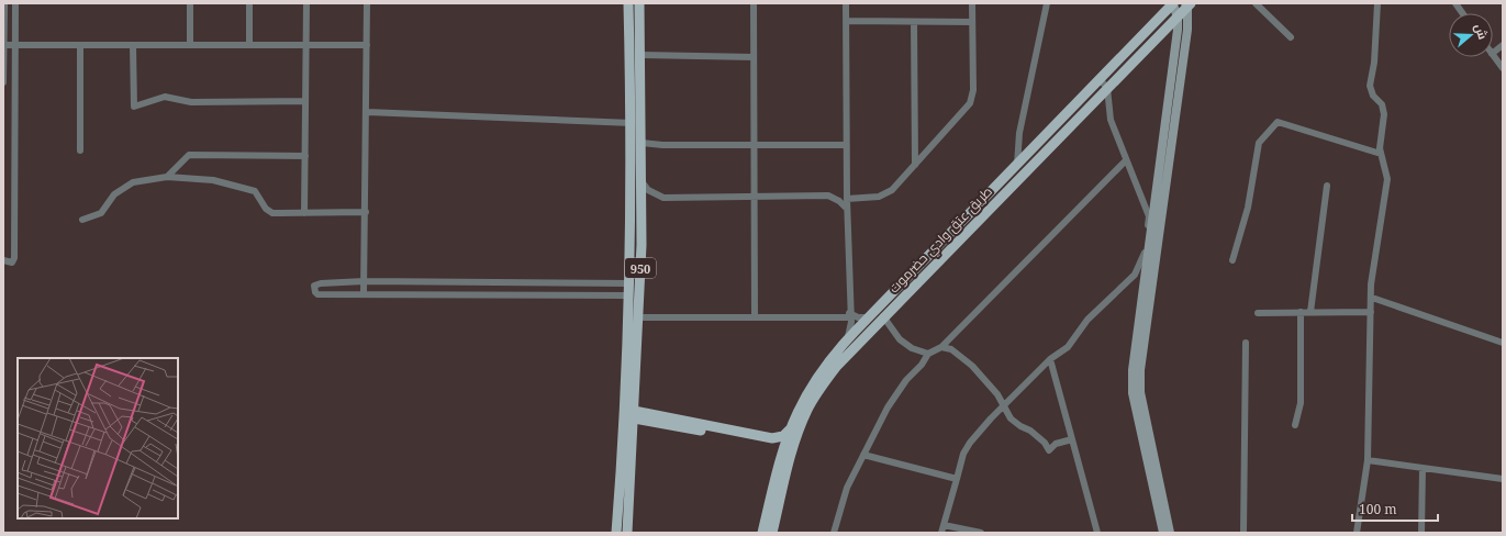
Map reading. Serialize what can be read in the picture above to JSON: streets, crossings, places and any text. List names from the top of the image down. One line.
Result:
{"streets":{"main road":["طريق عتق وادي حضرموت","950"]},"scale_bar":"100 m","north":"right"}
